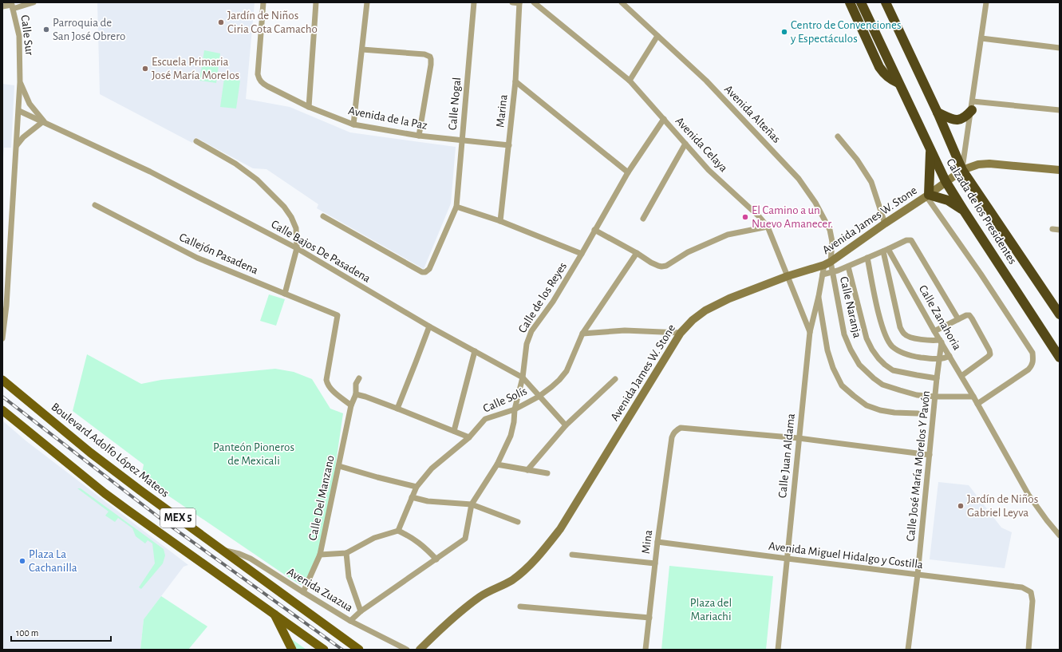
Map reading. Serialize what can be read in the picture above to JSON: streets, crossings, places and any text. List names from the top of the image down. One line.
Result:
{"streets":{"highway":["Calzada de los Presidentes"],"main road":["Avenida James W. Stone","Boulevard Adolfo López Mateos","MEX 5"],"street":["Calle Sur","Calle Nogal","Marina","Avenida Alteñas","Avenida de la Paz","Avenida Celaya","Calle Bajos De Pasadena","Callejón Pasadena","Calle de los Reyes","Calle Naranja","Calle Zanahoria","Calle Solís","Calle Juan Aldama","Calle José María Morelos Y Pavón","Calle Del Manzano","Mina","Avenida Miguel Hidalgo y Costilla","Avenida Zuazua"]},"crossings":[["Calle Sur","Calle Bajos De Pasadena"],["Calle Nogal","Avenida de la Paz"],["Marina","Avenida de la Paz"],["Avenida Alteñas","Avenida James W. Stone"],["Avenida Alteñas","Calle Naranja"],["Avenida Alteñas","Calle Juan Aldama"],["Avenida Celaya","Avenida James W. Stone"],["Avenida Celaya","Calle de los Reyes"],["Avenida Celaya","Calle Juan Aldama"],["Calzada de los Presidentes","Avenida James W. Stone"],["Avenida James W. Stone","Calle Naranja"],["Avenida James W. Stone","Calle Juan Aldama"],["Calle Bajos De Pasadena","Calle de los Reyes"],["Calle Bajos De Pasadena","Calle Solís"],["Callejón Pasadena","Calle Del Manzano"],["Calle de los Reyes","Calle Solís"],["Calle Naranja","Calle Zanahoria"],["Calle Naranja","Calle Juan Aldama"],["Calle Naranja","Calle José María Morelos Y Pavón"],["Calle Zanahoria","Calle José María Morelos Y Pavón"],["Boulevard Adolfo López Mateos","Avenida Zuazua"],["Calle Juan Aldama","Mina"],["Calle Juan Aldama","Avenida Miguel Hidalgo y Costilla"],["Calle José María Morelos Y Pavón","Avenida Miguel Hidalgo y Costilla"],["Calle Del Manzano","Avenida Zuazua"],["Mina","Avenida Miguel Hidalgo y Costilla"]],"parks":["Panteón Pioneros de Mexicali","Plaza del Mariachi"],"places":["Jardín de Niños Ciria Cota Camacho","Parroquia de San José Obrero","Centro de Convenciones y Espectáculos","Escuela Primaria José María Morelos","El Camino a un Nuevo Amanecer.","Jardín de Niños Gabriel Leyva","Plaza La Cachanilla"],"scale_bar":"100 m"}
